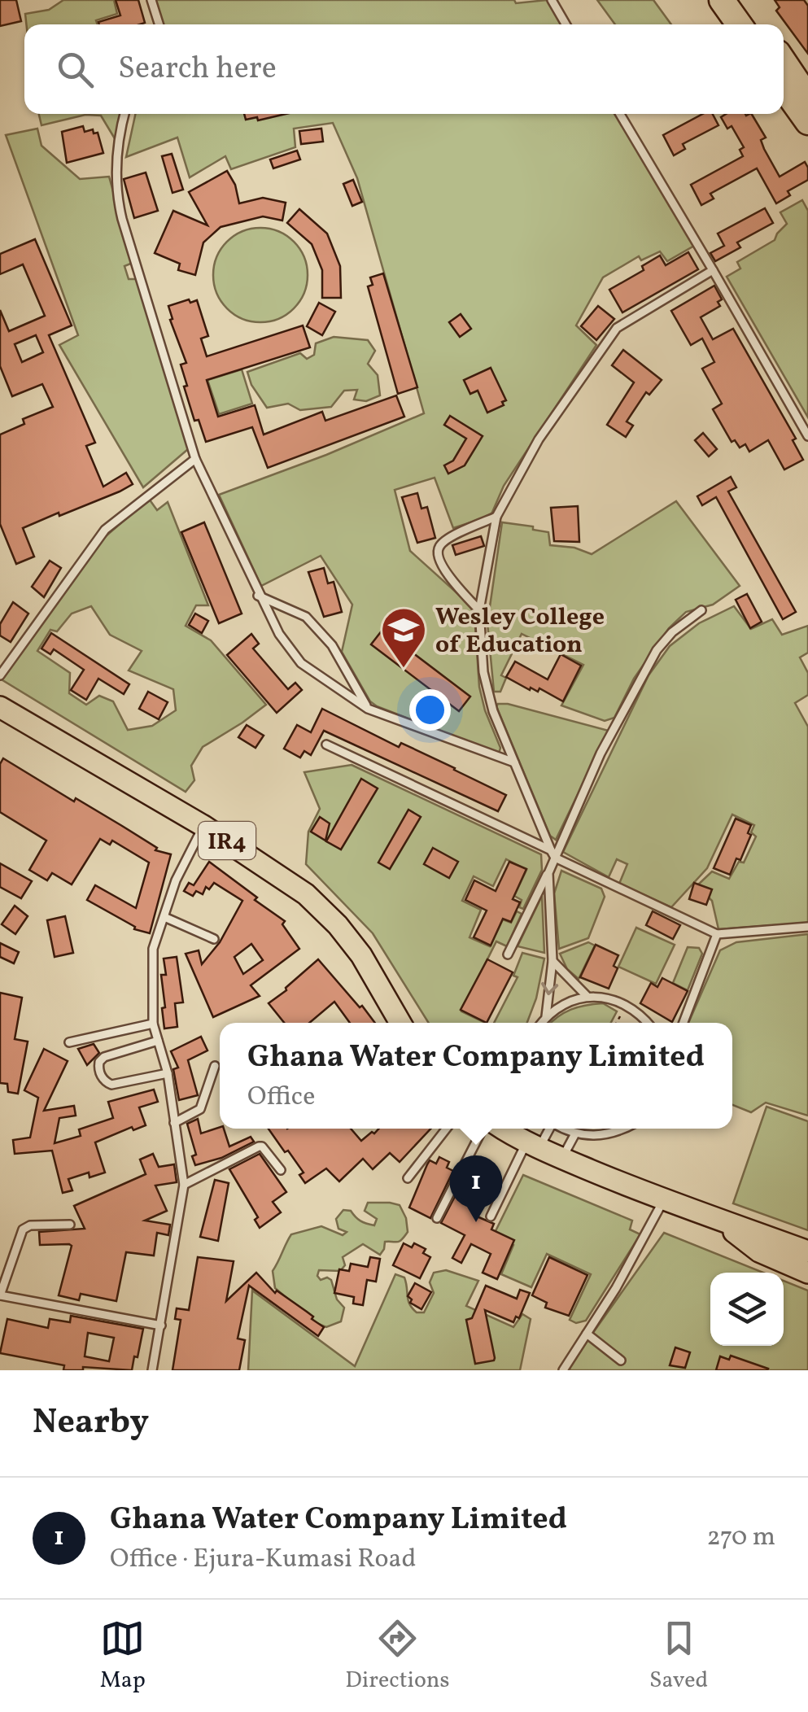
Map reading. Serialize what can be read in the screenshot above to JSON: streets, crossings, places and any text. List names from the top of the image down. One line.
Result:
{"streets":{"main road":["IR4"]},"places":{"school or university":["Wesley College of Education"]},"page":{"search":"Search here","popup":["Ghana Water Company Limited","Office"],"pins":"1","heading":"Nearby","list":[{"mark":"1","name":"Ghana Water Company Limited","note":"Office · Ejura-Kumasi Road","value":"270 m"}],"nav":["Map","Directions","Saved"]}}
